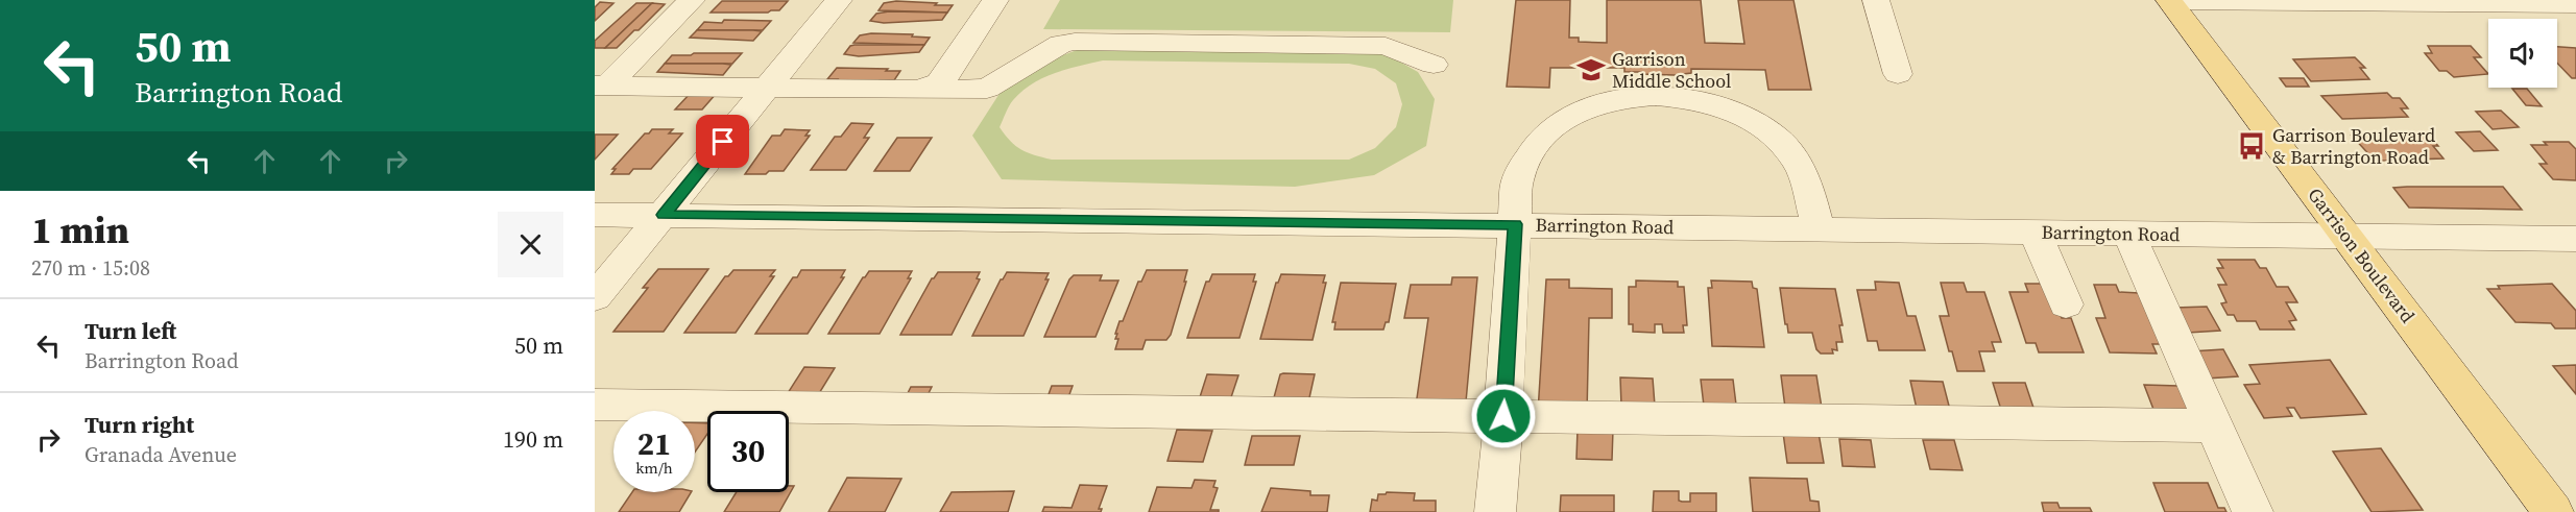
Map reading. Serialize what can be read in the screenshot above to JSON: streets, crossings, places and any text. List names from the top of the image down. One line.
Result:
{"streets":{"main road":["Garrison Boulevard"],"street":["Barrington Road"]},"crossings":[["Barrington Road","Garrison Boulevard"]],"places":{"school or university":["Garrison Middle School"],"bus stop":["Garrison Boulevard & Barrington Road"]},"page":{"turn":["50 m","Barrington Road"],"heading":["1 min","270 m · 15:08"],"list":[{"name":"Turn left","note":"Barrington Road","value":"50 m"},{"name":"Turn right","note":"Granada Avenue","value":"190 m"}],"speed":"21 km/h","limit":"30"}}
